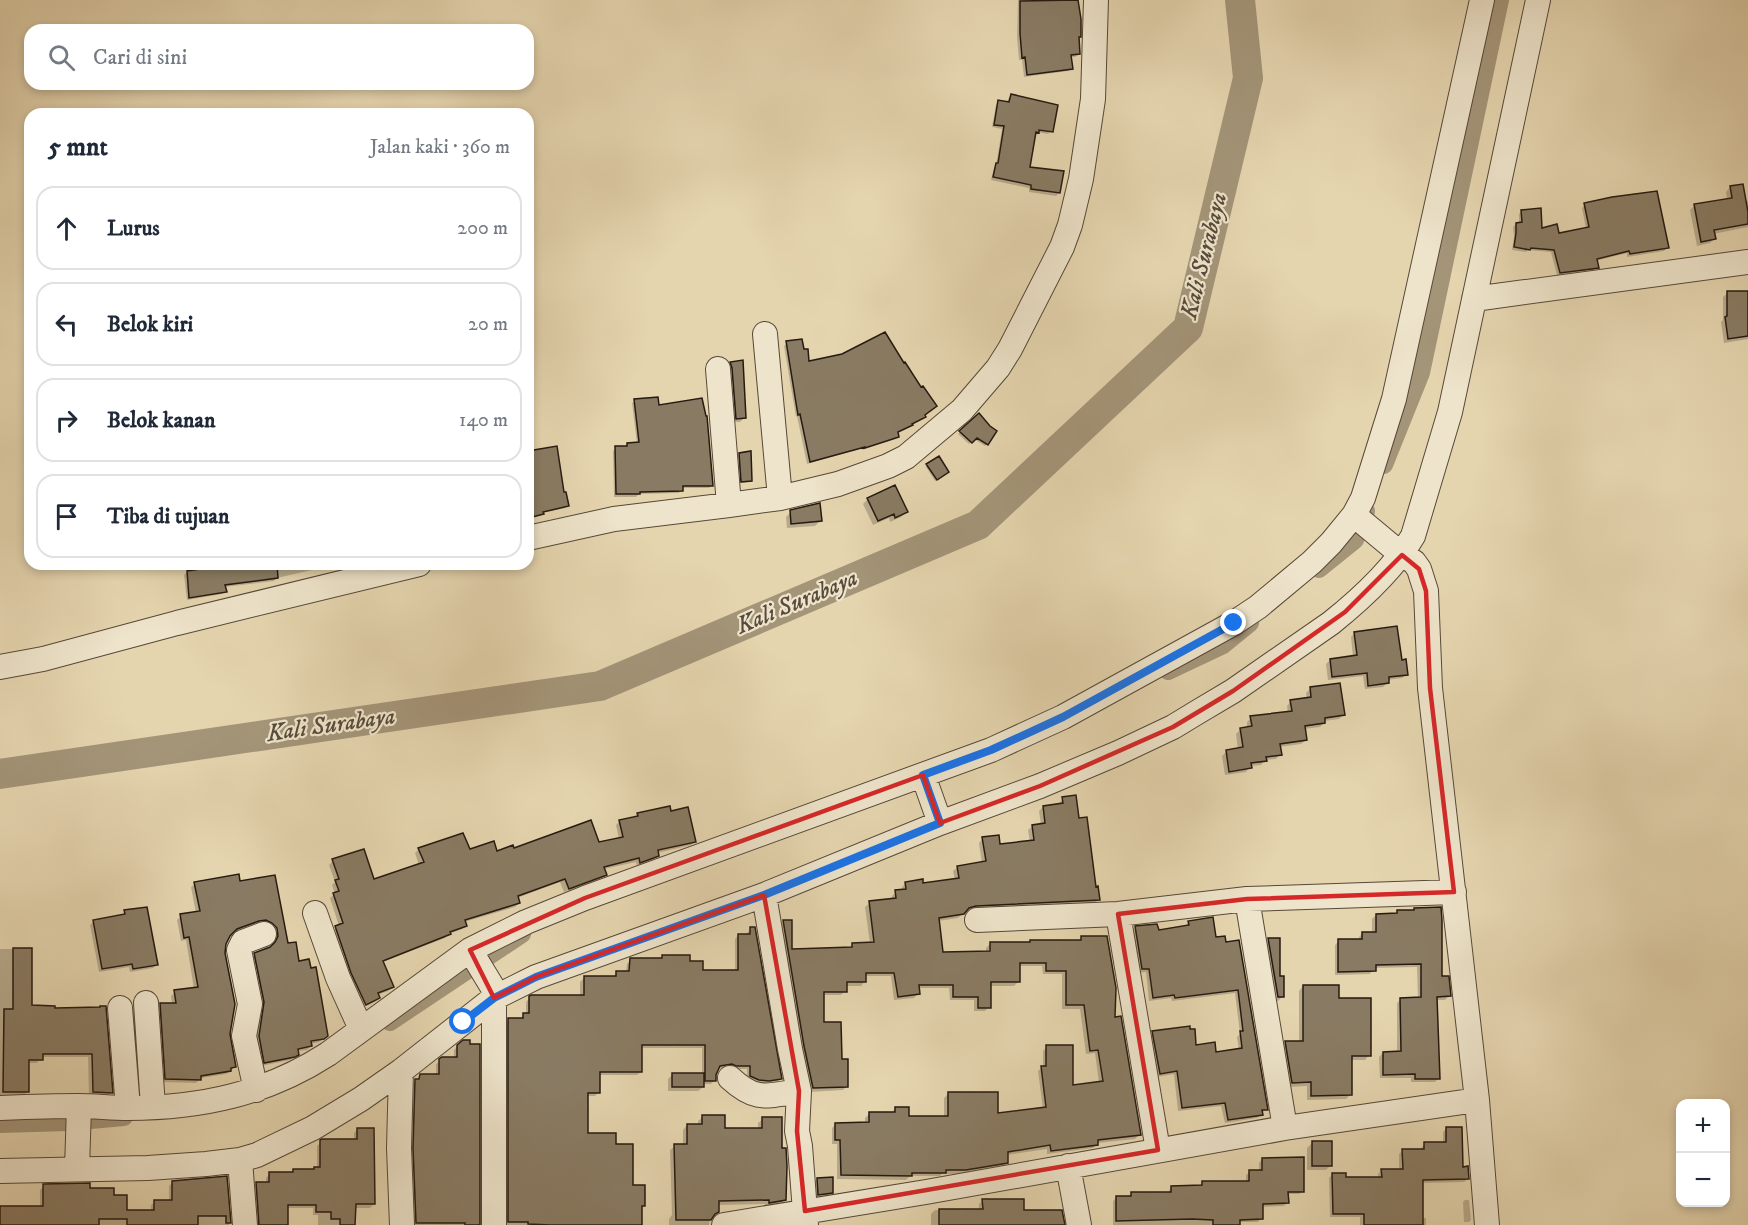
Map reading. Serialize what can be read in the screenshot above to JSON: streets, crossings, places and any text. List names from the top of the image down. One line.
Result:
{"water":["Kali Surabaya"],"page":{"search":"Cari di sini","heading":["5 mnt","Jalan kaki · 360 m"],"list":[["Lurus","200 m"],["Belok kiri","20 m"],["Belok kanan","140 m"],"Tiba di tujuan"],"map_buttons":["+","−"]}}
